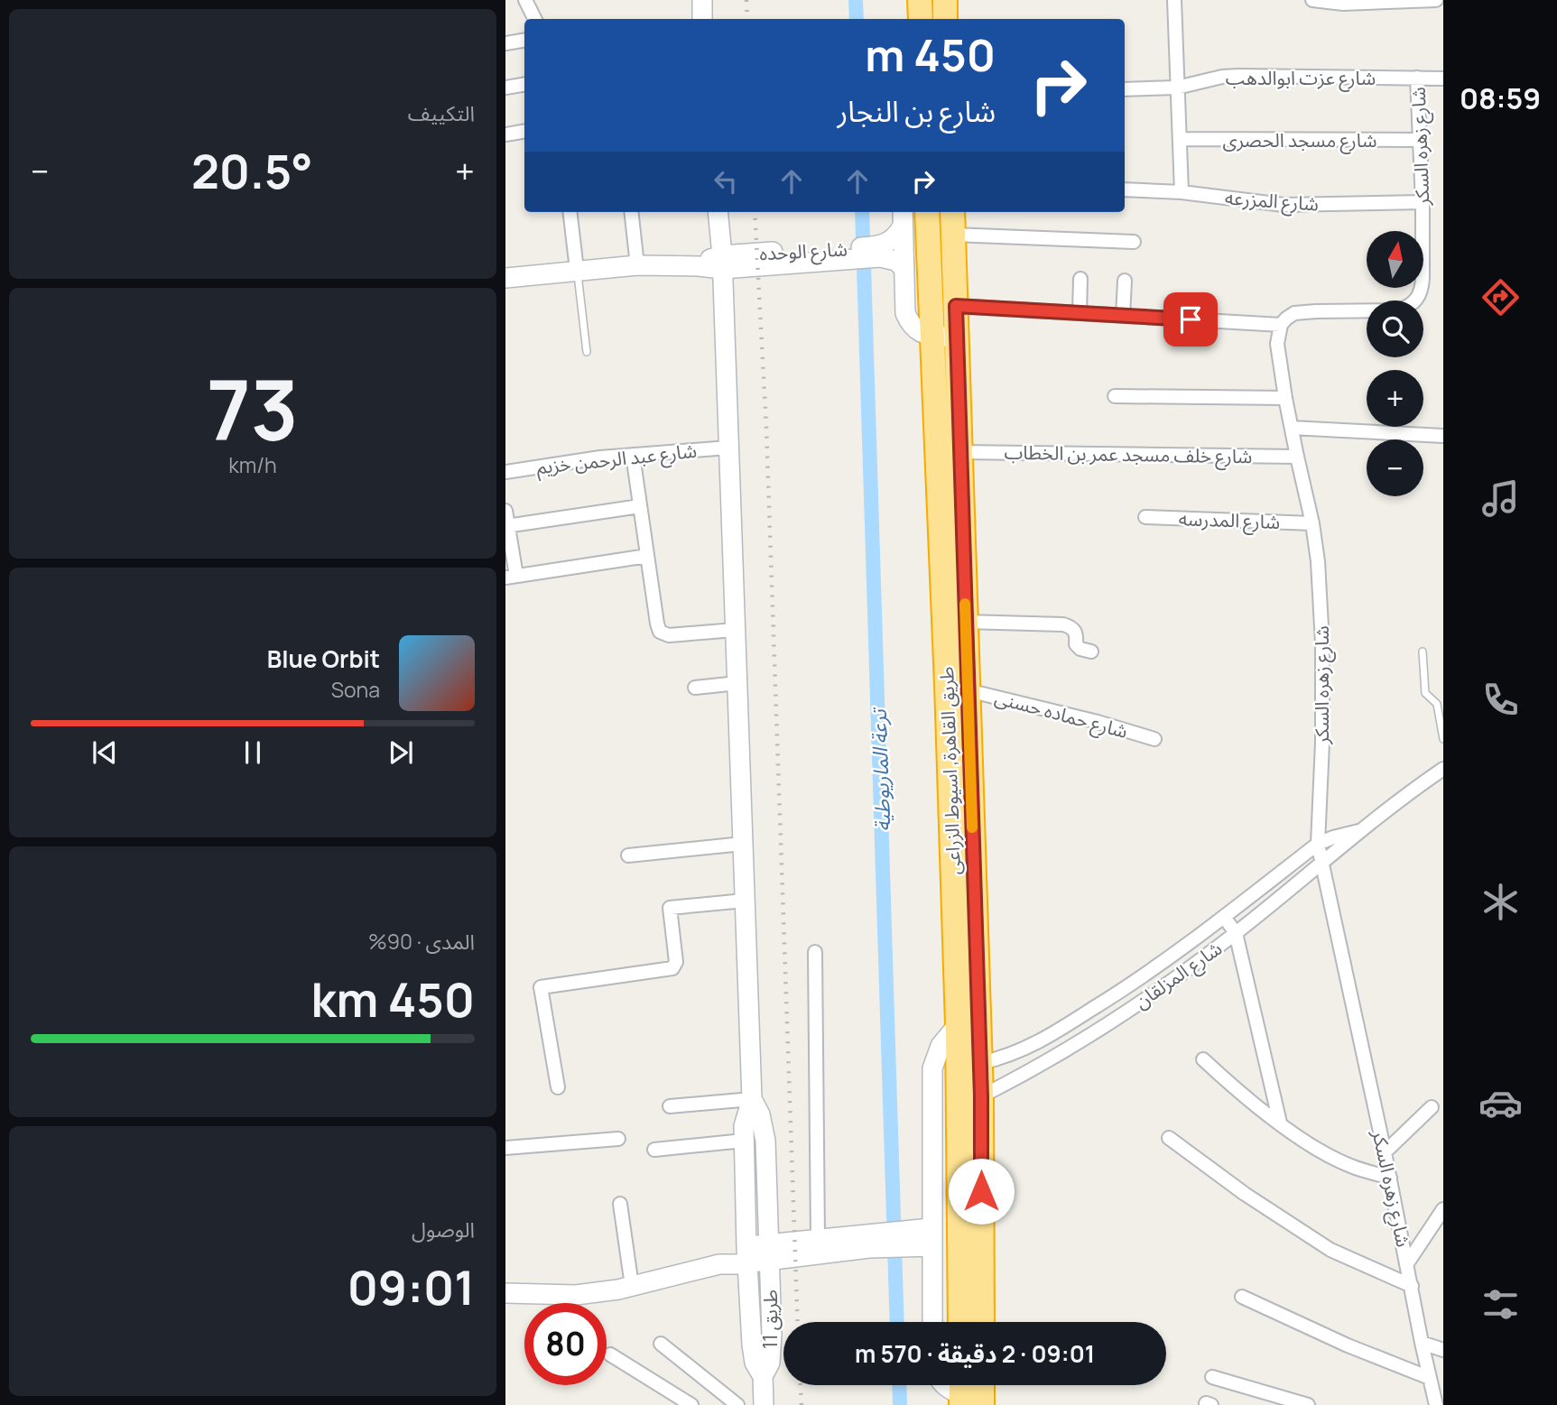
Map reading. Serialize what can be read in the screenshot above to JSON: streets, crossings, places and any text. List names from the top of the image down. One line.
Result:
{"streets":{"highway":["طريق القاهرة, اسيوط الزراعى"],"street":["شارع عزت ابوالدهب","شارع مسجد الحصرى","شارع زهره السكر","شارع المزرعه","شارع الوحده","شارع خلف مسجد عمر بن الخطاب","شارع عبد الرحمن خزيم","شارع المدرسه","شارع حماده حسنى","شارع المزلقان","طريق 11"]},"crossings":[["شارع عزت ابوالدهب","شارع زهره السكر"],["شارع مسجد الحصرى","شارع زهره السكر"],["شارع زهره السكر","شارع المزرعه"],["شارع زهره السكر","شارع خلف مسجد عمر بن الخطاب"],["شارع زهره السكر","شارع المدرسه"],["شارع زهره السكر","شارع المزلقان"],["شارع خلف مسجد عمر بن الخطاب","طريق القاهرة, اسيوط الزراعى"],["شارع حماده حسنى","طريق القاهرة, اسيوط الزراعى"],["طريق القاهرة, اسيوط الزراعى","شارع المزلقان"]],"water":["ترعة الماريوطية"],"north":"top","page":{"tabs":"08:59","tile":["التكييف",["73","km/h"],["المدى · 90%","450 km"],["الوصول","09:01"]],"turn":["450 m","شارع بن النجار"],"heat":["−","20.5°","+"],"map_buttons":["+","−"],"song":["Blue Orbit","Sona"],"limit":"80","trip":"09:01 · 2 دقيقة · 570 m"}}
